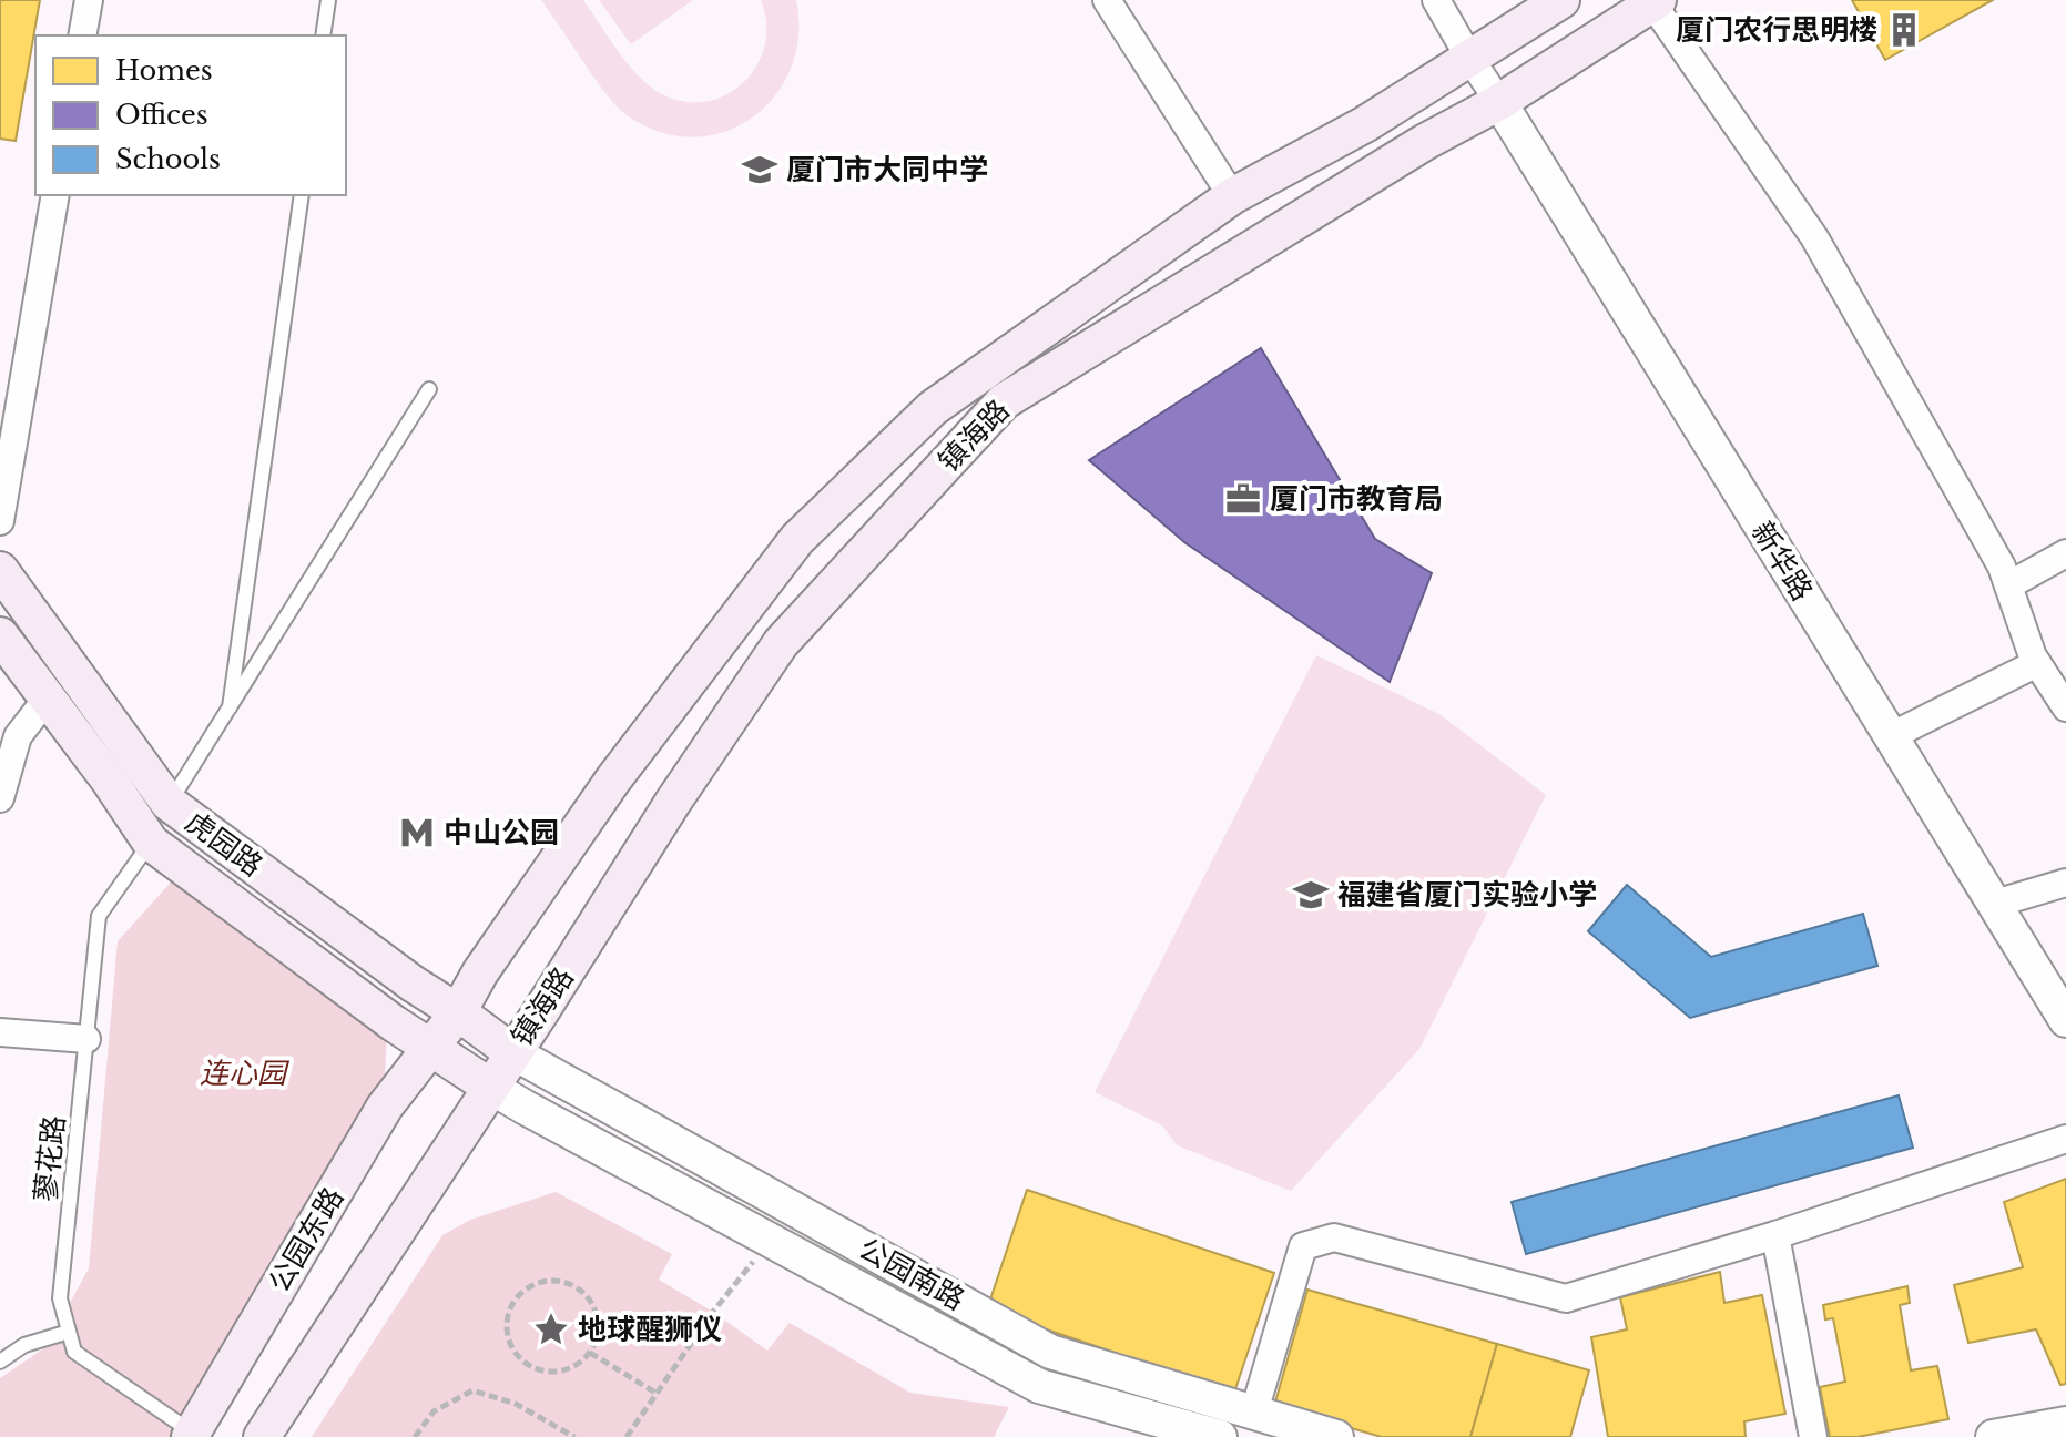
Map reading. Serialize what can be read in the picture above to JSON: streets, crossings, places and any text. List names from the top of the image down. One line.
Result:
{"streets":{"main road":["镇海路","虎园路","公园东路"],"street":["新华路","公园南路"],"lane":["蓼花路"]},"crossings":[["镇海路","新华路"],["镇海路","虎园路"],["镇海路","公园东路"],["镇海路","公园南路"],["虎园路","蓼花路"],["虎园路","公园东路"],["虎园路","公园南路"],["蓼花路","公园东路"]],"parks":["连心园"],"places":{"building":["厦门农行思明楼"],"school or university":["厦门市大同中学","福建省厦门实验小学"],"office":["厦门市教育局"],"metro station":["中山公园"],"place":["地球醒狮仪"]},"legend":["Homes","Offices","Schools"]}
